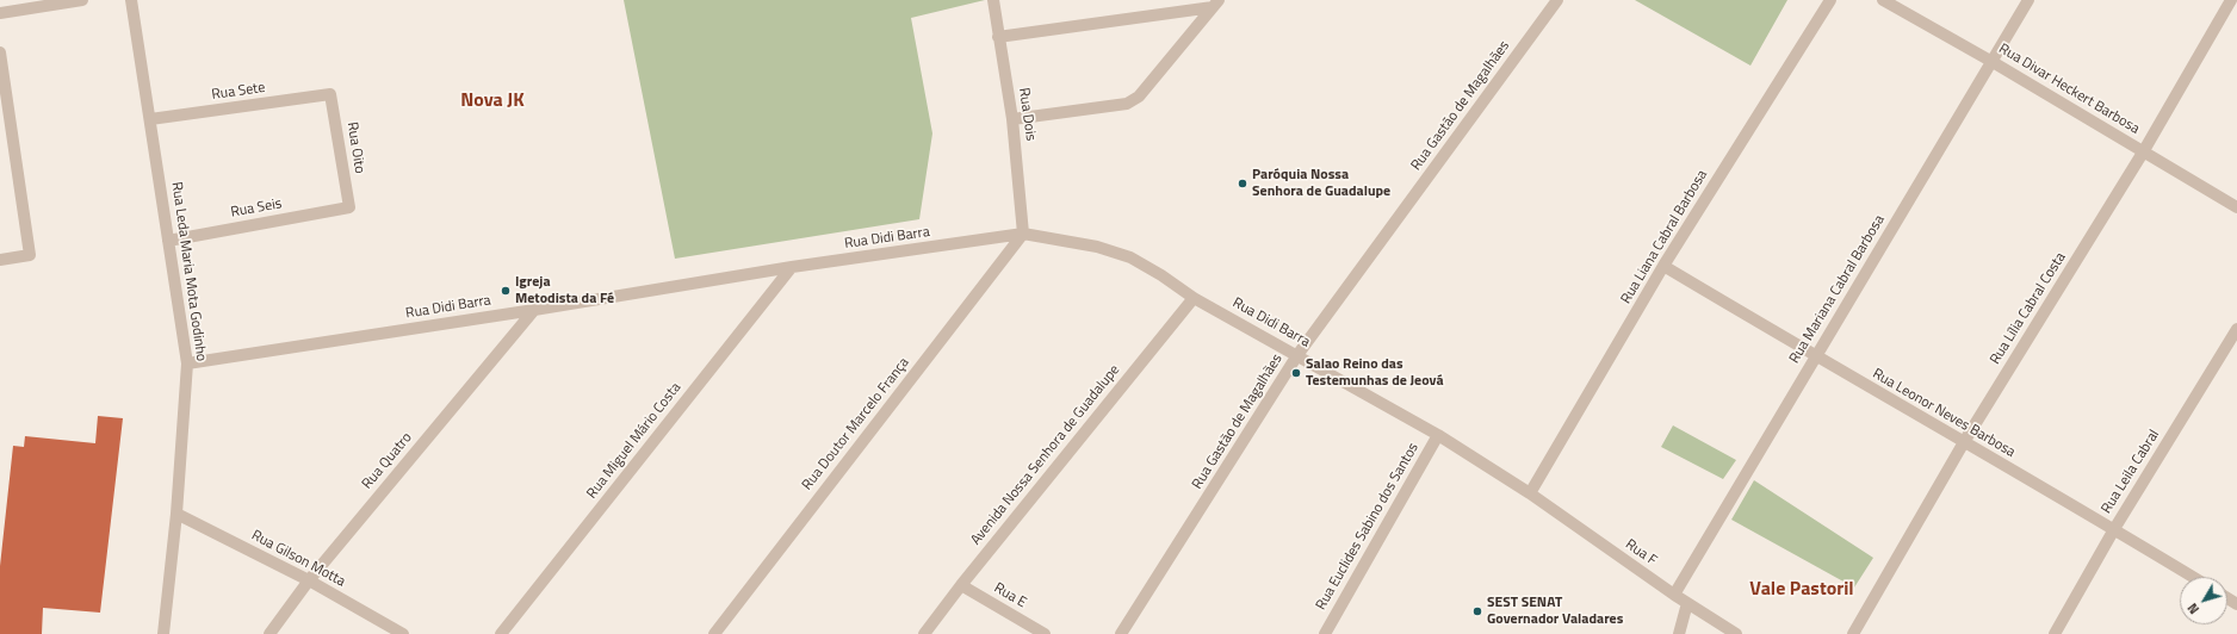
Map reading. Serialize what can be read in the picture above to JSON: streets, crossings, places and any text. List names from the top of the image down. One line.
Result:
{"streets":{"street":["Rua Divar Heckert Barbosa","Rua Sete","Rua Gastão de Magalhães","Rua Dois","Rua Oito","Rua Seis","Rua Liana Cabral Barbosa","Rua Didi Barra","Rua Leda Maria Mota Godinho","Rua Mariana Cabral Barbosa","Rua Lília Cabral Costa","Rua Leonor Neves Barbosa","Rua Doutor Marcelo França","Rua Miguel Mário Costa","Avenida Nossa Senhora de Guadalupe","Rua Quatro","Rua Leila Cabral","Rua Euclides Sabino dos Santos","Rua F","Rua Gilson Motta","Rua E"]},"crossings":[["Rua Divar Heckert Barbosa","Rua Mariana Cabral Barbosa"],["Rua Divar Heckert Barbosa","Rua Lília Cabral Costa"],["Rua Sete","Rua Oito"],["Rua Sete","Rua Leda Maria Mota Godinho"],["Rua Gastão de Magalhães","Rua Didi Barra"],["Rua Dois","Rua Didi Barra"],["Rua Dois","Rua Doutor Marcelo França"],["Rua Oito","Rua Seis"],["Rua Seis","Rua Leda Maria Mota Godinho"],["Rua Liana Cabral Barbosa","Rua Didi Barra"],["Rua Liana Cabral Barbosa","Rua Leonor Neves Barbosa"],["Rua Liana Cabral Barbosa","Rua F"],["Rua Didi Barra","Rua Leda Maria Mota Godinho"],["Rua Didi Barra","Rua Doutor Marcelo França"],["Rua Didi Barra","Rua Miguel Mário Costa"],["Rua Didi Barra","Avenida Nossa Senhora de Guadalupe"],["Rua Didi Barra","Rua Quatro"],["Rua Didi Barra","Rua Euclides Sabino dos Santos"],["Rua Didi Barra","Rua F"],["Rua Leda Maria Mota Godinho","Rua Gilson Motta"],["Rua Mariana Cabral Barbosa","Rua Leonor Neves Barbosa"],["Rua Mariana Cabral Barbosa","Rua F"],["Rua Lília Cabral Costa","Rua Leonor Neves Barbosa"],["Rua Leonor Neves Barbosa","Rua Leila Cabral"],["Avenida Nossa Senhora de Guadalupe","Rua E"],["Rua Quatro","Rua Gilson Motta"]],"districts":["Nova JK","Vale Pastoril"],"places":["Paróquia Nossa Senhora de Guadalupe","Igreja Metodista da Fé","Salao Reino das Testemunhas de Jeová","SEST SENAT Governador Valadares"],"north":"bottom left"}
